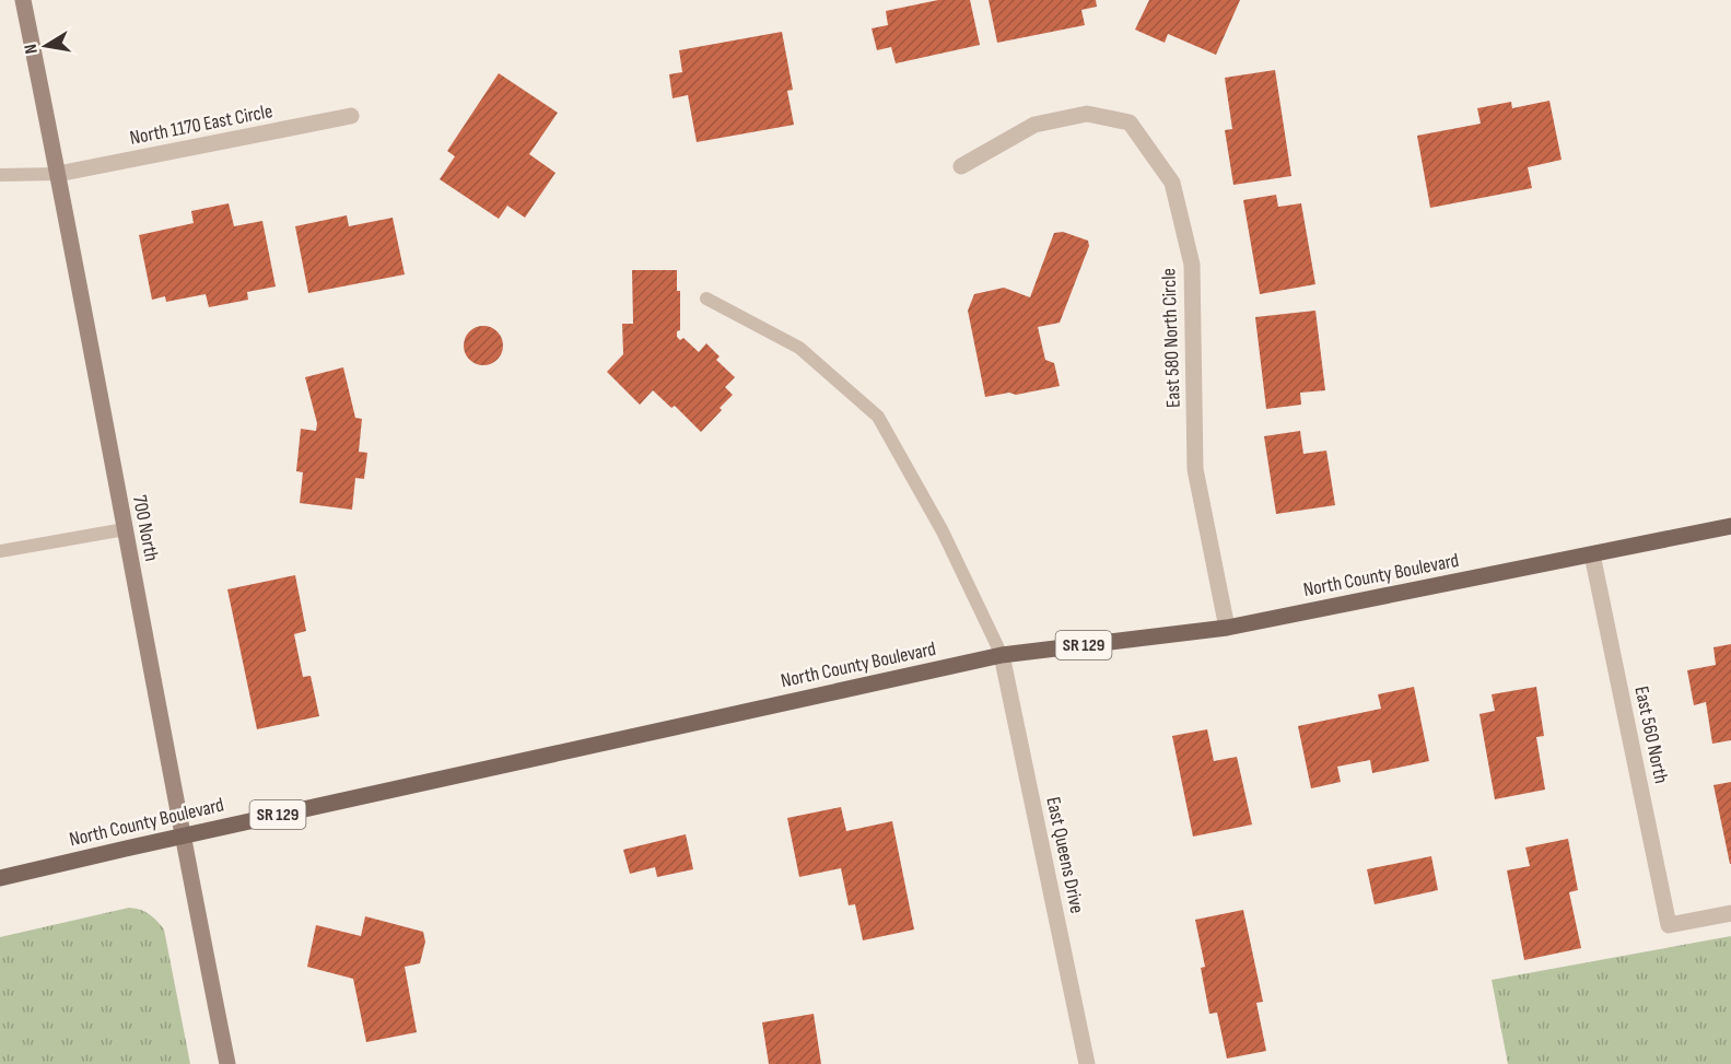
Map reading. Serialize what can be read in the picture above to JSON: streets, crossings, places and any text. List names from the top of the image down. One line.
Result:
{"streets":{"main road":["North County Boulevard","SR 129"],"street":["North 1170 East Circle","East 580 North Circle","700 North","East 560 North","East Queens Drive"]},"crossings":[["North 1170 East Circle","700 North"],["East 580 North Circle","North County Boulevard"],["700 North","North County Boulevard"],["North County Boulevard","East 560 North"],["North County Boulevard","East Queens Drive"]],"north":"left"}
